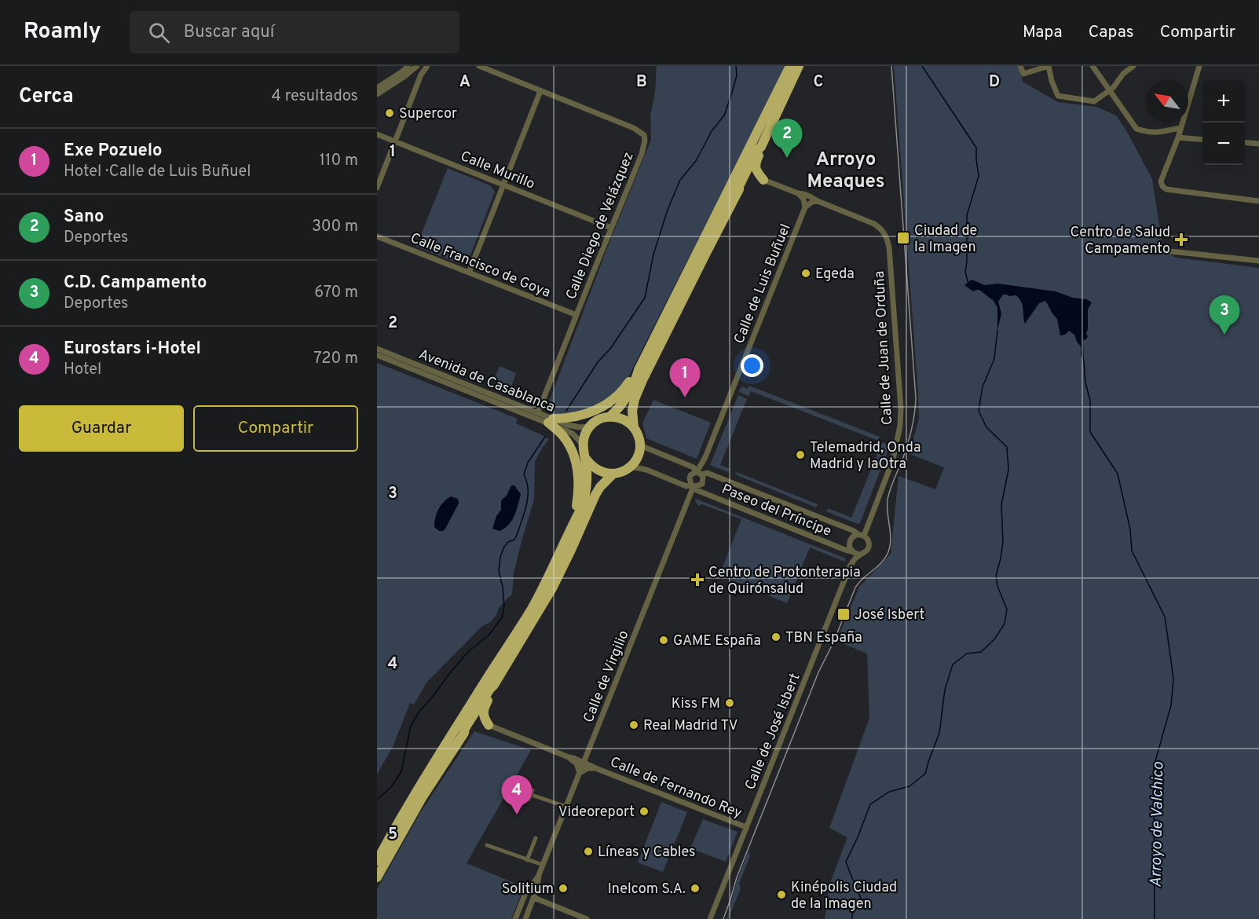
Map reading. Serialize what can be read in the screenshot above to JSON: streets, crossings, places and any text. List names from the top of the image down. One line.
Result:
{"streets":{"street":["Calle Murillo","Calle Diego de Velázquez","Calle Francisco de Goya","Calle de Luis Buñuel","Calle de Juan de Orduña","Avenida de Casablanca","Paseo del Príncipe","Calle de Virgilio","Calle de José Isbert","Calle de Fernando Rey"]},"crossings":[["Calle Murillo","Calle Diego de Velázquez"],["Calle Diego de Velázquez","Calle Francisco de Goya"],["Calle Diego de Velázquez","Avenida de Casablanca"],["Calle de Luis Buñuel","Paseo del Príncipe"],["Calle de Luis Buñuel","Calle de Virgilio"],["Calle de Juan de Orduña","Paseo del Príncipe"],["Calle de Juan de Orduña","Calle de José Isbert"],["Avenida de Casablanca","Paseo del Príncipe"],["Paseo del Príncipe","Calle de Virgilio"],["Paseo del Príncipe","Calle de José Isbert"],["Calle de Virgilio","Calle de Fernando Rey"],["Calle de José Isbert","Calle de Fernando Rey"]],"districts":["Arroyo Meaques"],"water":["Arroyo de Valchico"],"places":{"other":["Supercor","Egeda","Telemadrid, Onda Madrid y laOtra","TBN España","GAME España","Kiss FM","Real Madrid TV","Videoreport","Líneas y Cables","Solitium","Inelcom S.A.","Kinépolis Ciudad de la Imagen"],"transit":["Ciudad de la Imagen","José Isbert"],"health":["Centro de Salud Campamento","Centro de Protonterapia de Quirónsalud"]},"north":"top left","page":{"header":"Roamly","search":"Buscar aquí","nav":["Mapa","Capas","Compartir"],"heading":["Cerca","4 resultados"],"map_buttons":["+","−"],"pins":["2","3","1","4"],"list":[{"mark":"1","name":"Exe Pozuelo","note":"Hotel · Calle de Luis Buñuel","value":"110 m"},{"mark":"2","name":"Sano","note":"Deportes","value":"300 m"},{"mark":"3","name":"C.D. Campamento","note":"Deportes","value":"670 m"},{"mark":"4","name":"Eurostars i-Hotel","note":"Hotel","value":"720 m"}],"buttons":["Guardar","Compartir"]},"grid":{"columns":["A","B","C","D"],"rows":["1","2","3","4","5"]}}
